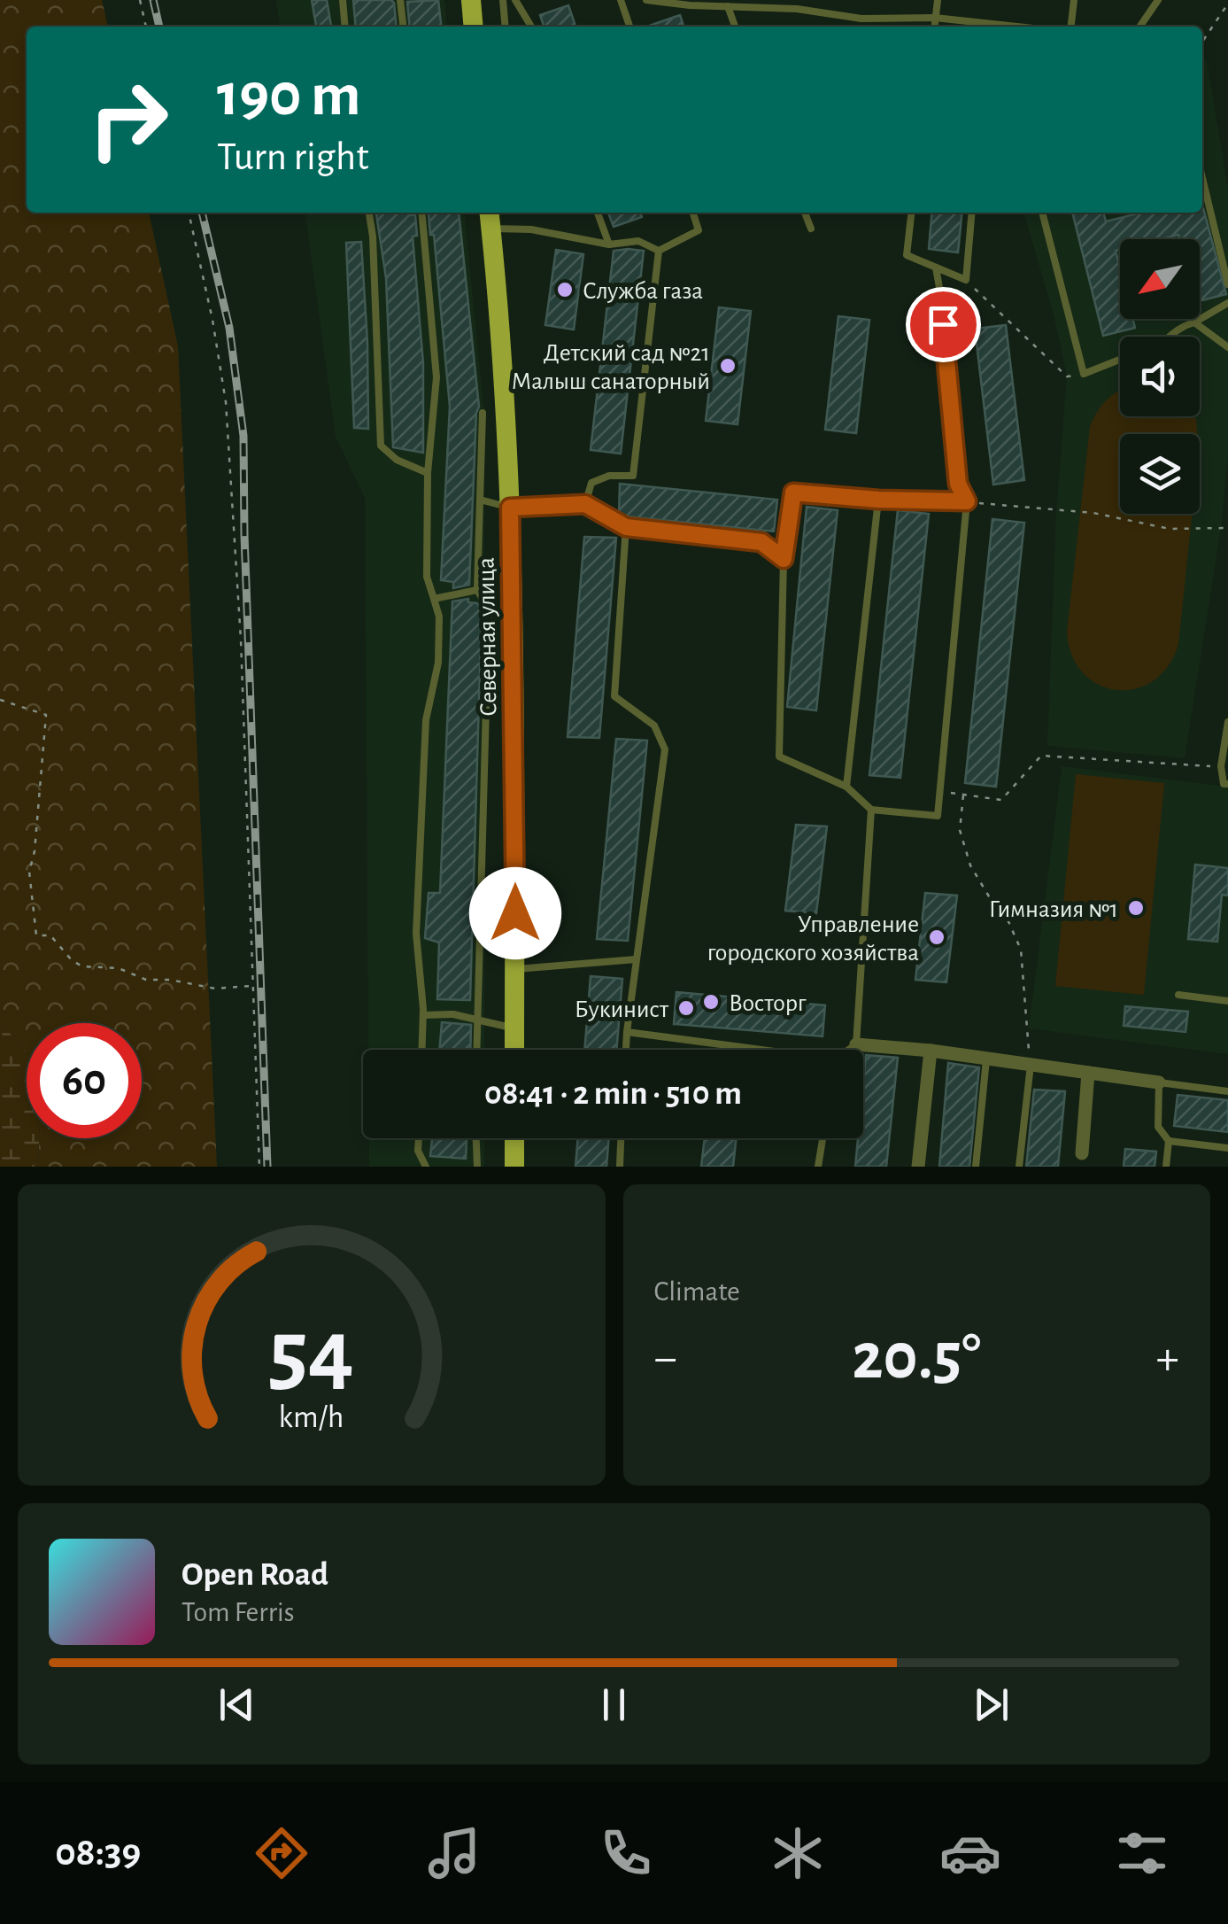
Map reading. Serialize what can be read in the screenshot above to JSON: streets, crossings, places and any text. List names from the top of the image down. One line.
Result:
{"streets":{"main road":["Северная улица"]},"places":["Служба газа","Детский сад №21 Малыш санаторный","Гимназия №1","Управление городского хозяйства","Восторг","Букинист"],"north":"bottom left","page":{"turn":["190 m","Turn right"],"limit":"60","trip":"08:41 · 2 min · 510 m","tile":"Climate","heat":["−","20.5°","+"],"song":["Open Road","Tom Ferris"],"tabs":"08:39","gauge":["54","km/h"]}}
